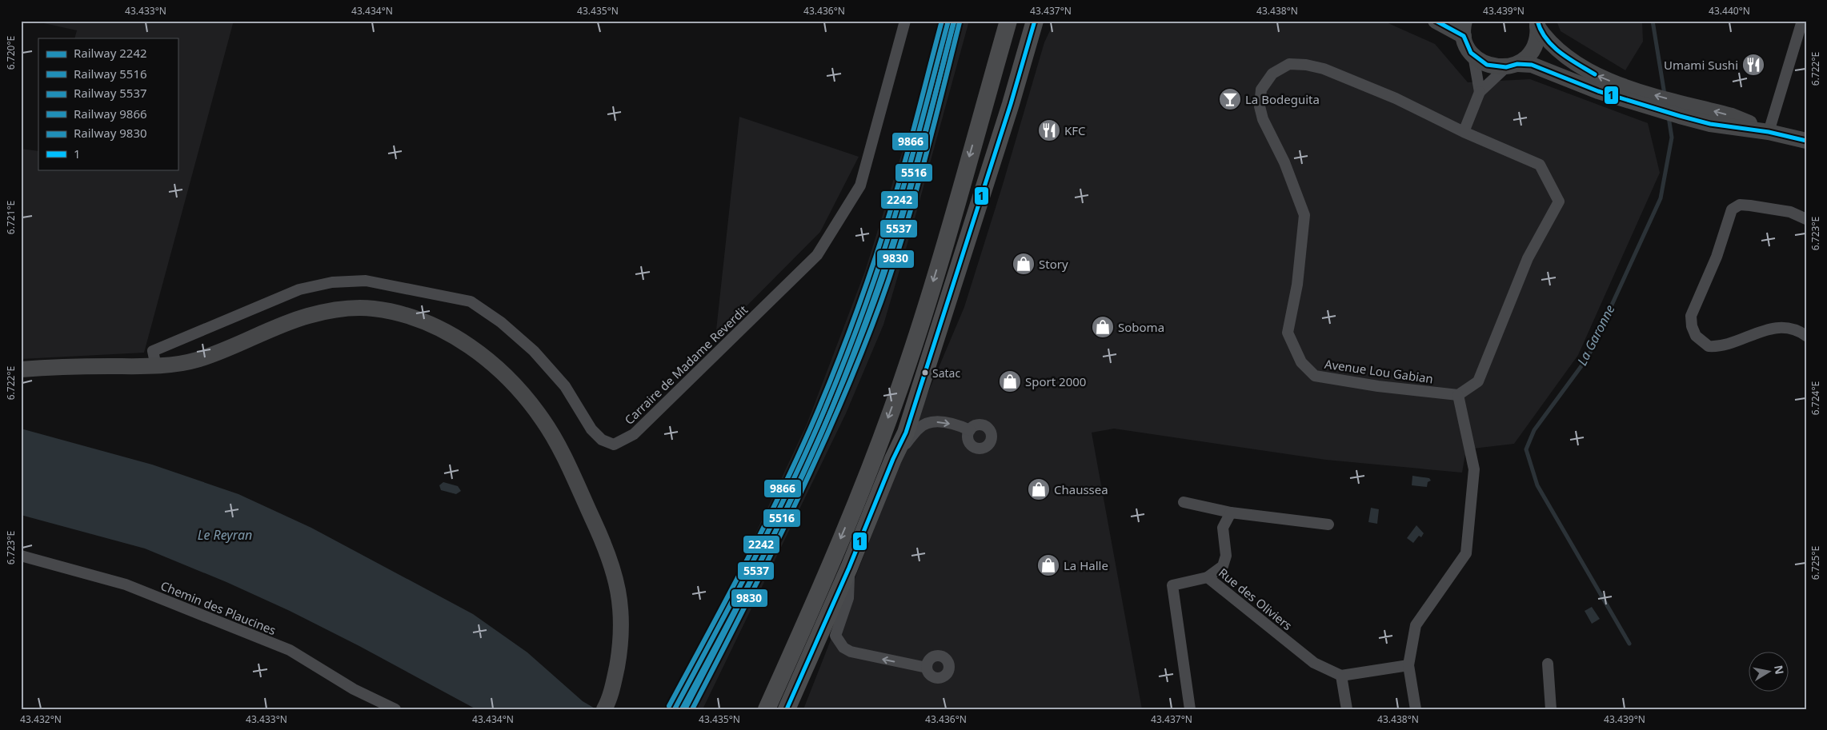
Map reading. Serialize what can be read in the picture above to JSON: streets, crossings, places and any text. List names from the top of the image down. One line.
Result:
{"streets":{"street":["Carraire de Madame Reverdit","Avenue Lou Gabian","Rue des Oliviers","Chemin des Plaucines"]},"water":["La Garonne","Le Reyran"],"places":{"restaurant":["Umami Sushi","KFC"],"bar":["La Bodeguita"],"shop":["Story","Soboma","Sport 2000","Chaussea","La Halle"],"other":["Satac"]},"lines":["rail line 2242","rail line 5537","rail line 9866","transit line 1","rail line 5516","rail line 9830"],"legend":["Railway 2242","Railway 5516","Railway 5537","Railway 9866","Railway 9830","1"],"north":"right","coordinates":["43.433°N","43.434°N","43.435°N","43.436°N","43.437°N","43.438°N","43.439°N","43.440°N","6.720°E","6.722°E","6.721°E","6.723°E","6.724°E","6.725°E","43.432°N"]}
